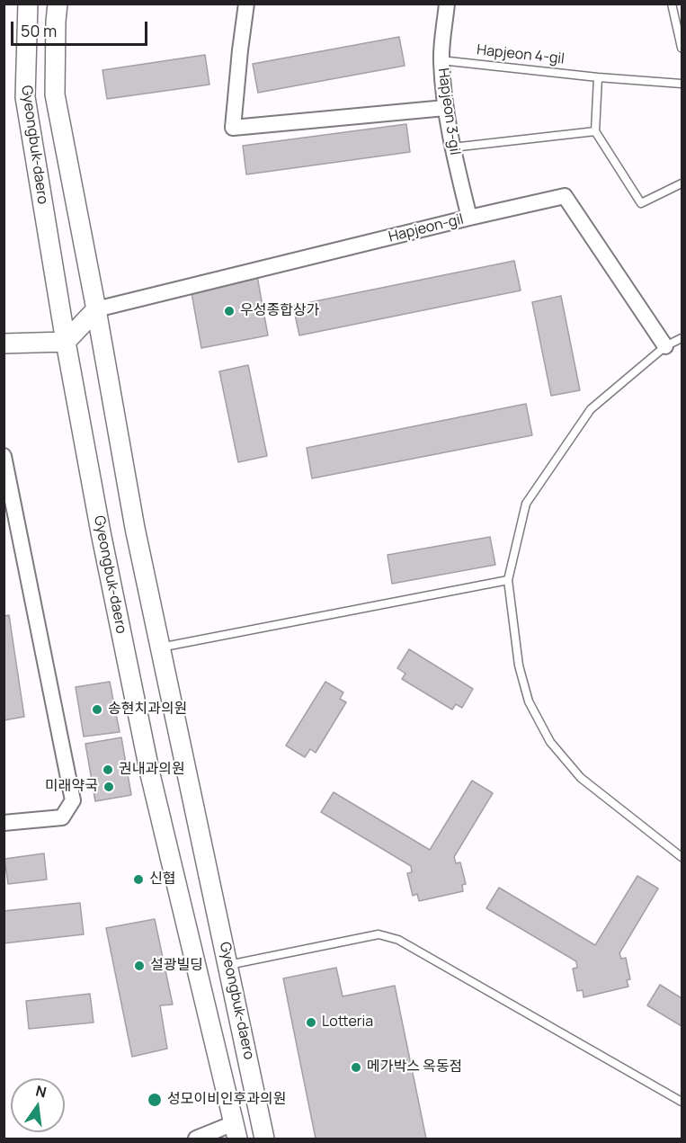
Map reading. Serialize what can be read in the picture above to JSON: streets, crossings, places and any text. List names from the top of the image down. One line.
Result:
{"streets":{"street":["Hapjeon 3-gil","Gyeongbuk-daero","Hapjeon-gil"],"lane":["Hapjeon 4-gil"]},"crossings":[["Hapjeon 4-gil","Hapjeon 3-gil"],["Hapjeon 3-gil","Hapjeon-gil"],["Gyeongbuk-daero","Hapjeon-gil"]],"places":["우성종합상가","송현치과의원","권내과의원","미래약국","신협","설광빌딩","Lotteria","메가박스 옥동점","성모이비인후과의원"],"scale_bar":"50 m","north":"top"}
